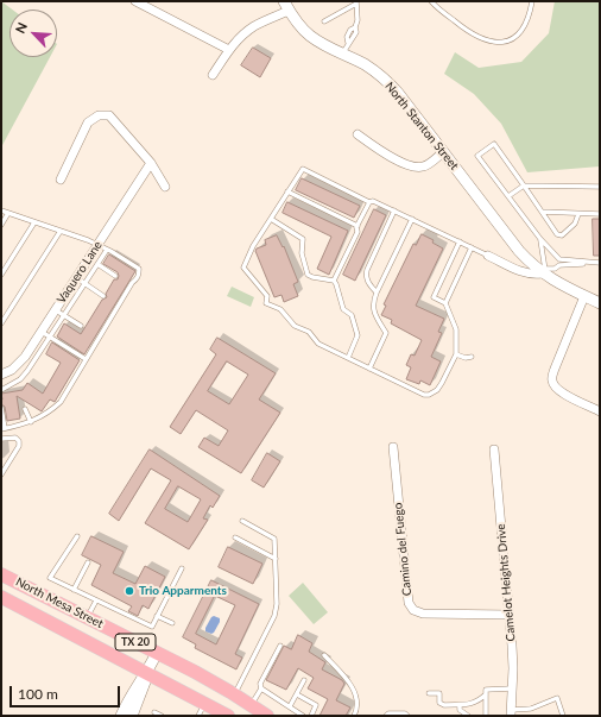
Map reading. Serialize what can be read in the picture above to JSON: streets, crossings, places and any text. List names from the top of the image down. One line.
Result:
{"streets":{"main road":["North Mesa Street","TX 20"],"street":["North Stanton Street","Vaquero Lane","Camino del Fuego","Camelot Heights Drive"]},"crossings":[["Camino del Fuego","Camelot Heights Drive"]],"places":["Trio Apparments"],"scale_bar":"100 m","north":"top left"}
